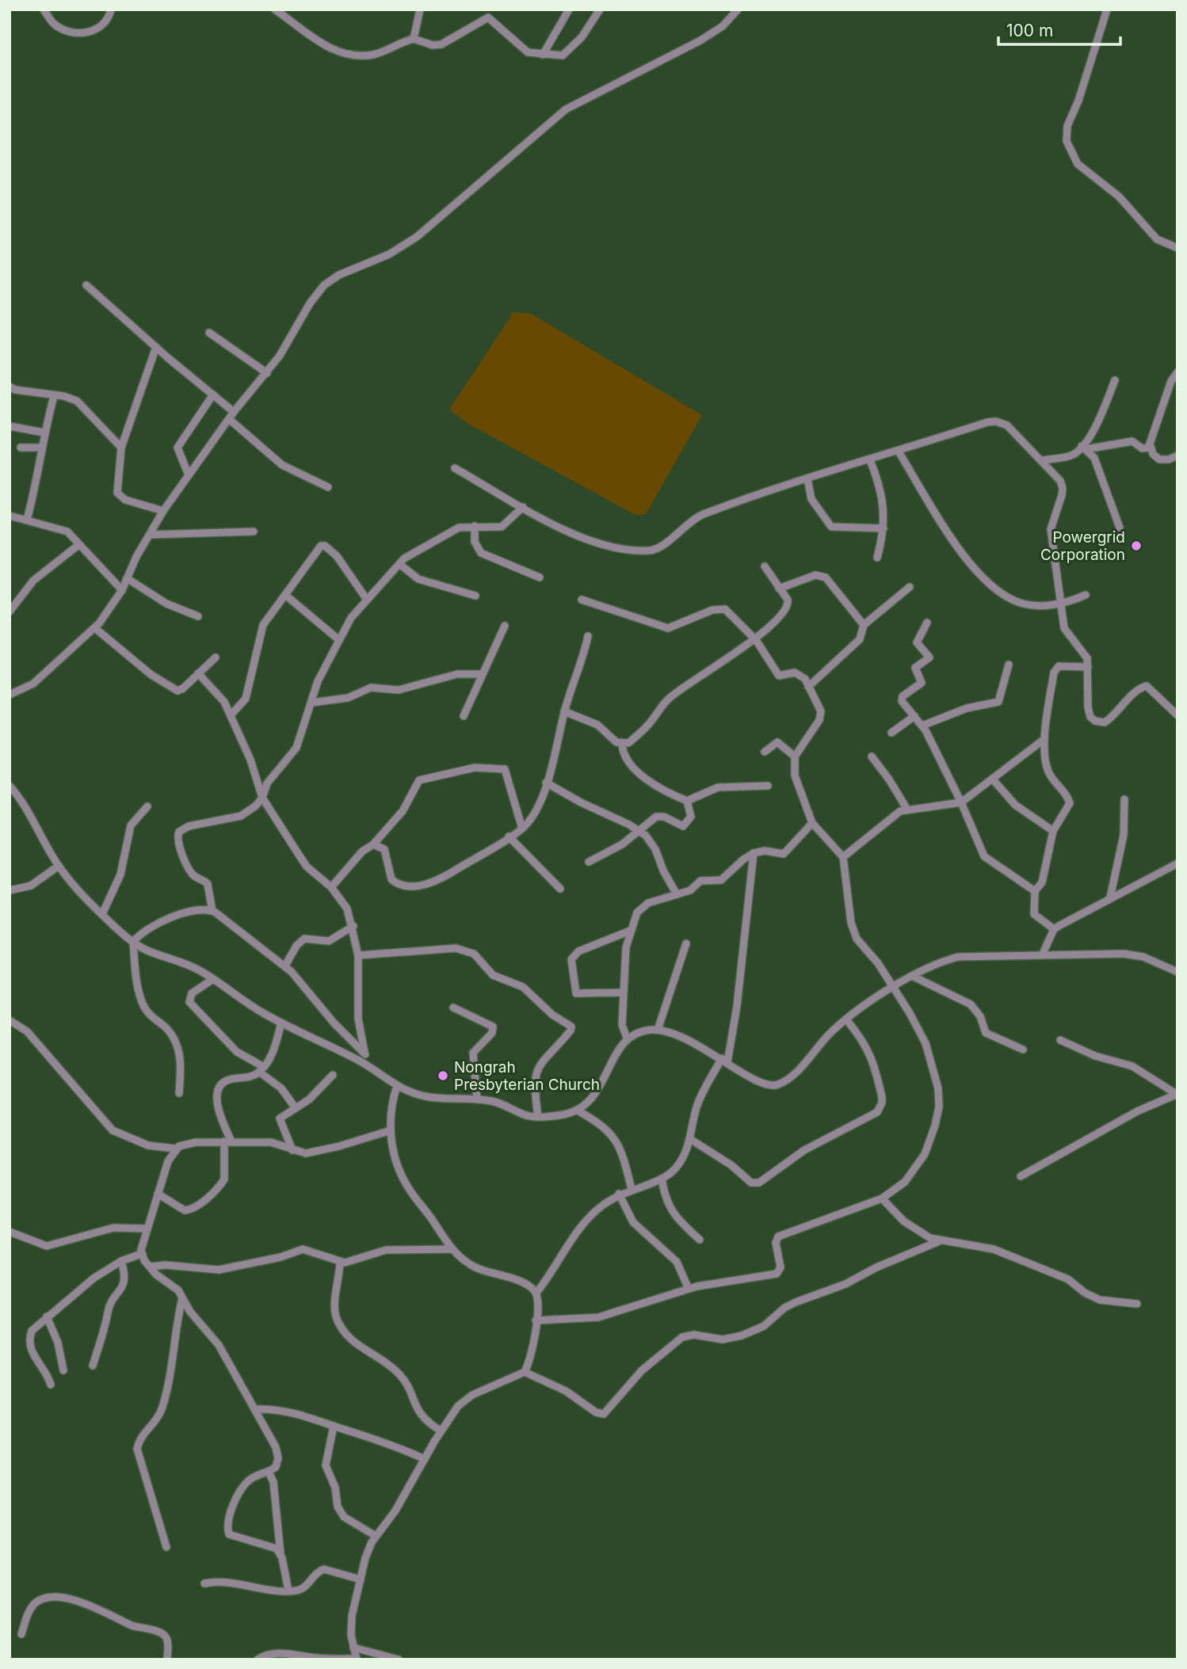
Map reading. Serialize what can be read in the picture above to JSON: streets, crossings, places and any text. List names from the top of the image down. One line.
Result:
{"places":["Powergrid Corporation","Nongrah Presbyterian Church"],"scale_bar":"100 m"}
